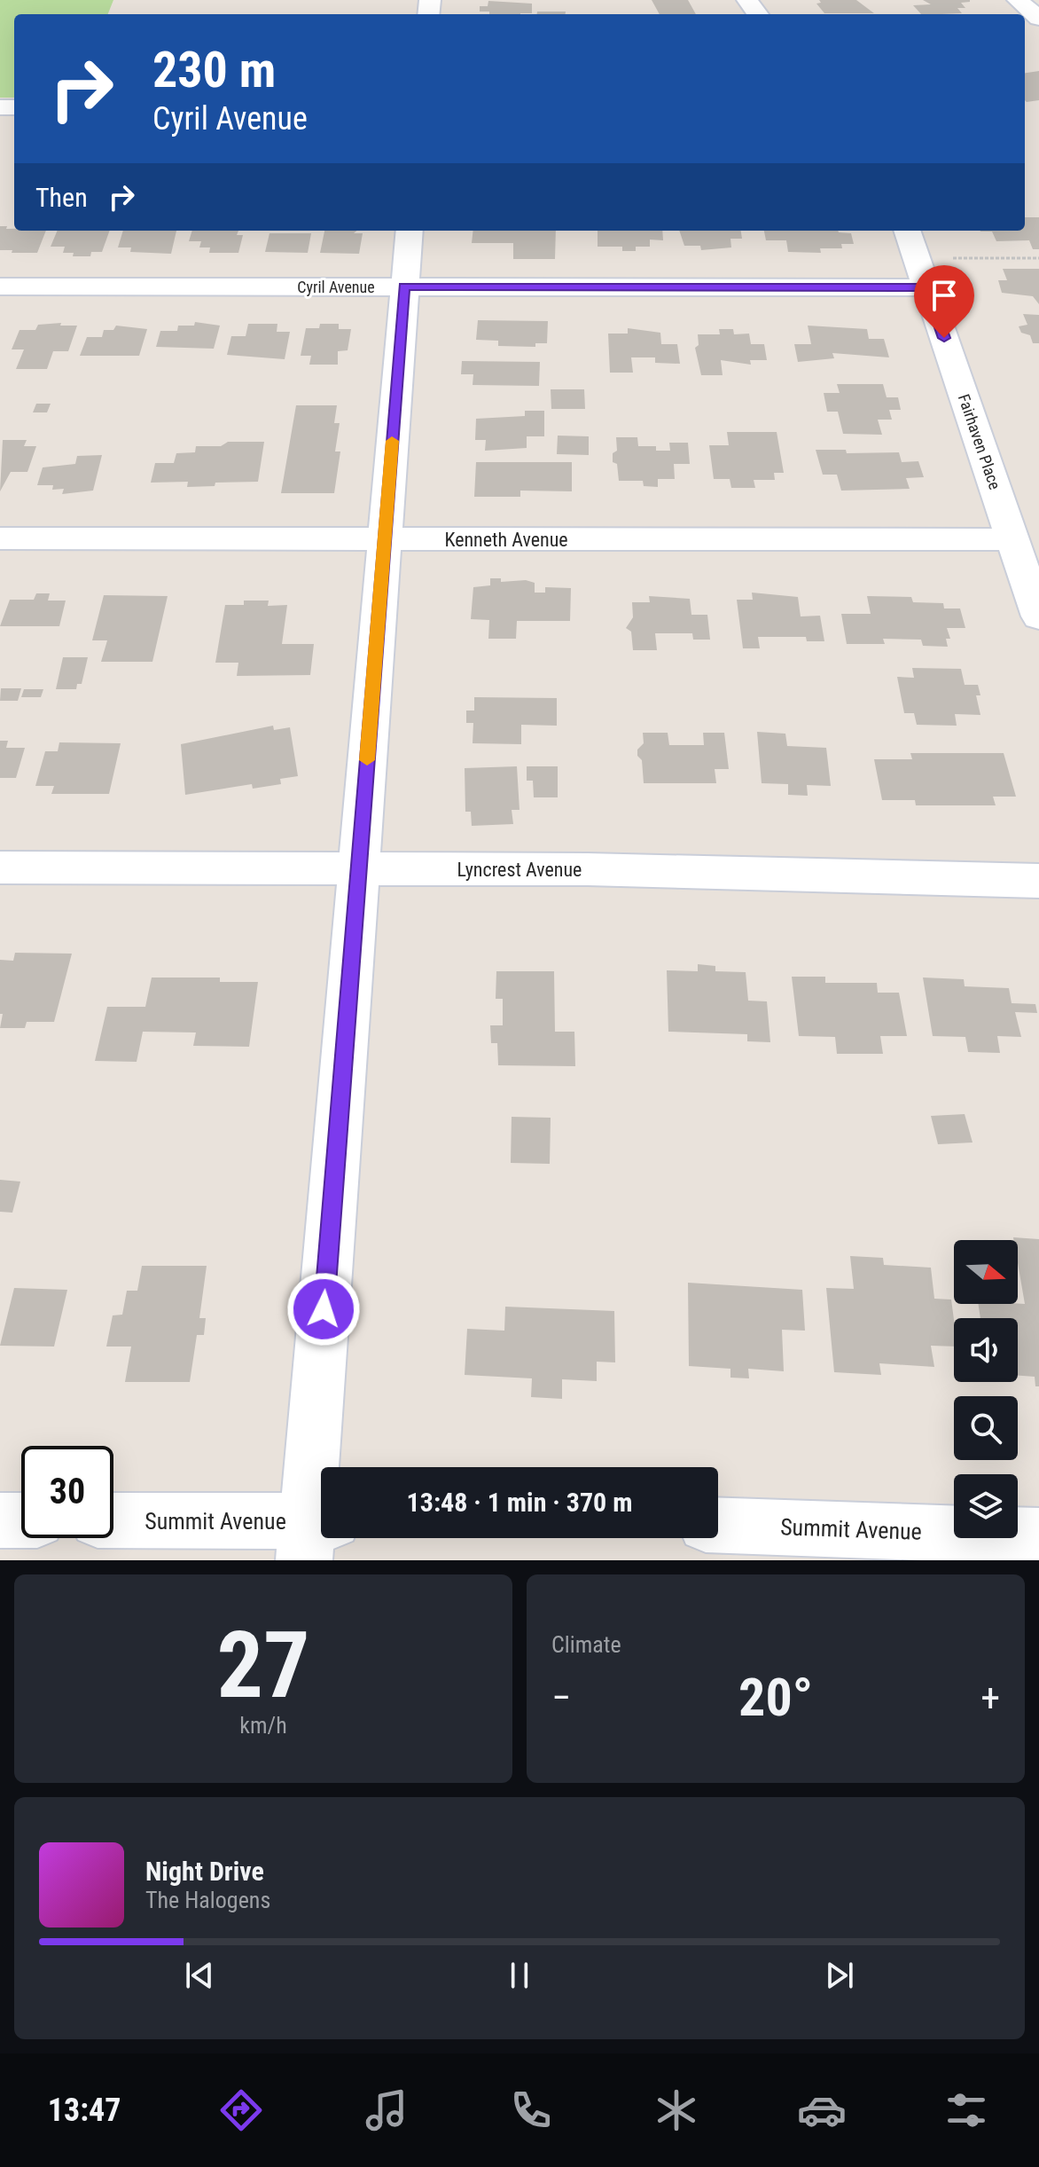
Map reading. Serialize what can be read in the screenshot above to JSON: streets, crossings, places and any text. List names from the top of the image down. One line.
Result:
{"streets":{"street":["Cyril Avenue","Fairhaven Place","Kenneth Avenue","Lyncrest Avenue","Summit Avenue"]},"crossings":[["Cyril Avenue","Fairhaven Place"],["Fairhaven Place","Kenneth Avenue"]],"north":"right","page":{"turn":["230 m","Cyril Avenue"],"then":"Then","limit":"30","trip":"13:48 · 1 min · 370 m","tile":[["27","km/h"],"Climate"],"heat":["−","20°","+"],"song":["Night Drive","The Halogens"],"tabs":"13:47"}}
